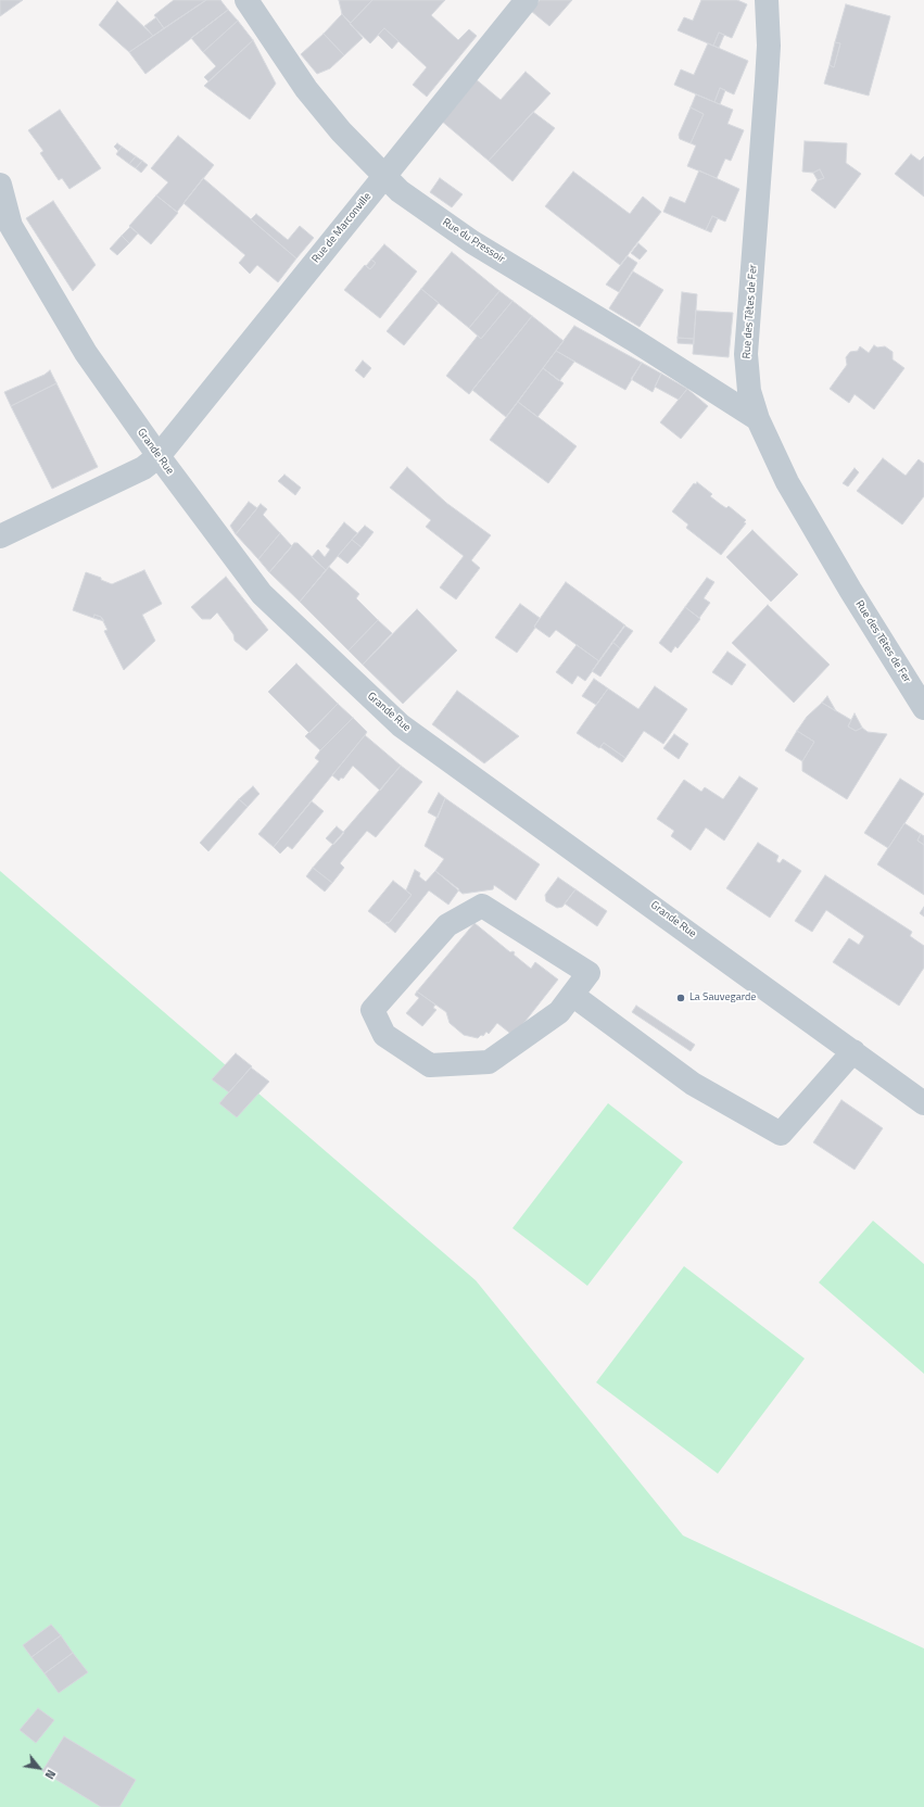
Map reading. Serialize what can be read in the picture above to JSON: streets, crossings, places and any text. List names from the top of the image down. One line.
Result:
{"streets":{"street":["Rue de Marconville","Rue du Pressoir","Rue des Têtes de Fer","Grande Rue"]},"crossings":[["Rue de Marconville","Rue du Pressoir"],["Rue de Marconville","Grande Rue"],["Rue du Pressoir","Rue des Têtes de Fer"]],"places":["La Sauvegarde"],"north":"bottom right"}
